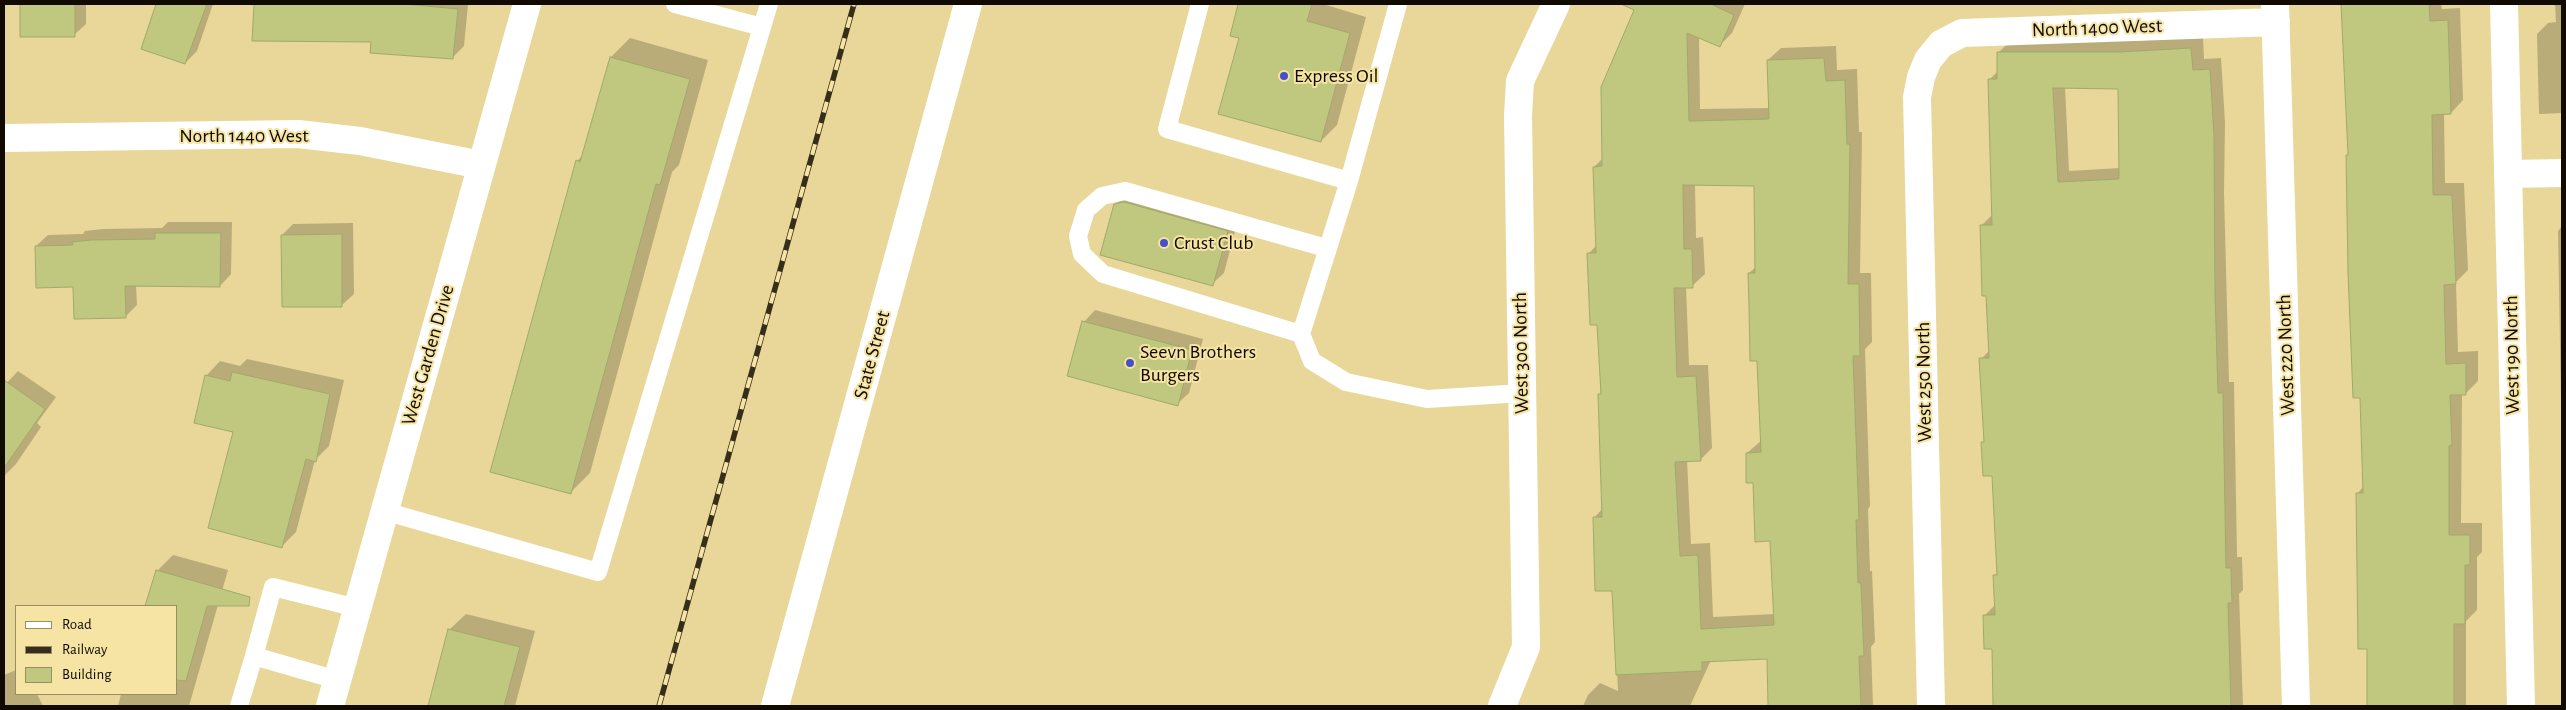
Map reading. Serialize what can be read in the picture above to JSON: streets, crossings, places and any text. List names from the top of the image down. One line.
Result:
{"streets":{"street":["North 1400 West","North 1440 West","West 300 North","West Garden Drive","State Street","West 220 North","West 190 North","West 250 North"]},"crossings":[["North 1400 West","West 220 North"],["North 1400 West","West 250 North"],["North 1440 West","West Garden Drive"]],"places":["Express Oil","Crust Club","Seevn Brothers Burgers"],"legend":["Road","Railway","Building"]}
